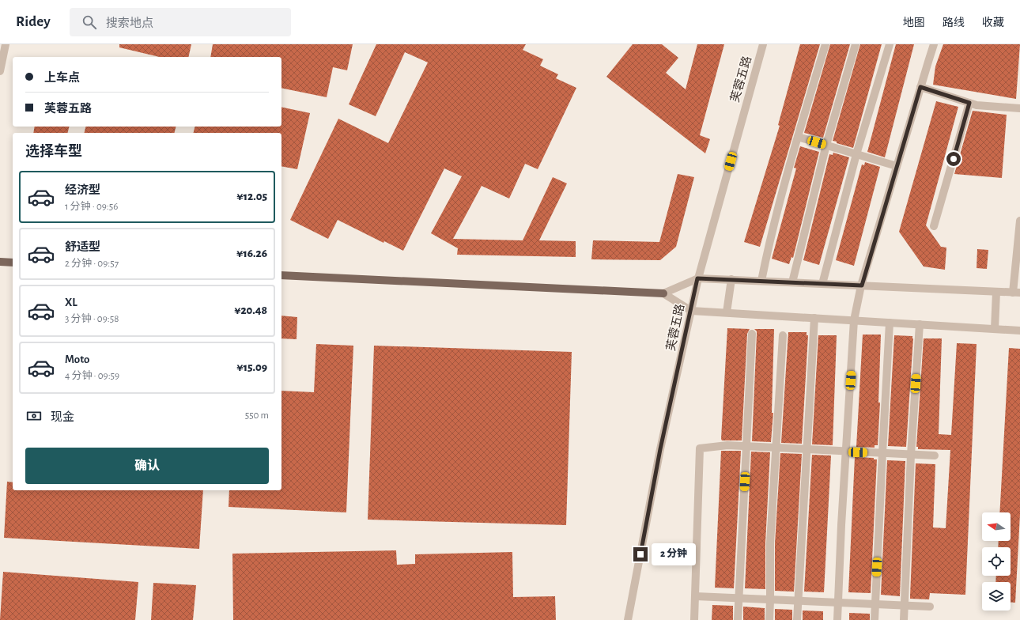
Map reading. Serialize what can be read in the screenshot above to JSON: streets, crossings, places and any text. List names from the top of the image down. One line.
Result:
{"streets":{"street":["芙蓉五路"]},"north":"left","page":{"header":"Ridey","search":"搜索地点","nav":["地图","路线","收藏"],"banner":["上车点","芙蓉五路"],"heading":"选择车型","list":[{"name":"经济型","note":"1 分钟 · 09:56","value":"¥12.05"},{"name":"舒适型","note":"2 分钟 · 09:57","value":"¥16.26"},{"name":"XL","note":"3 分钟 · 09:58","value":"¥20.48"},{"name":"Moto","note":"4 分钟 · 09:59","value":"¥15.09"}],"pay":["现金","550 m"],"buttons":"确认","bubble":"2 分钟"}}
